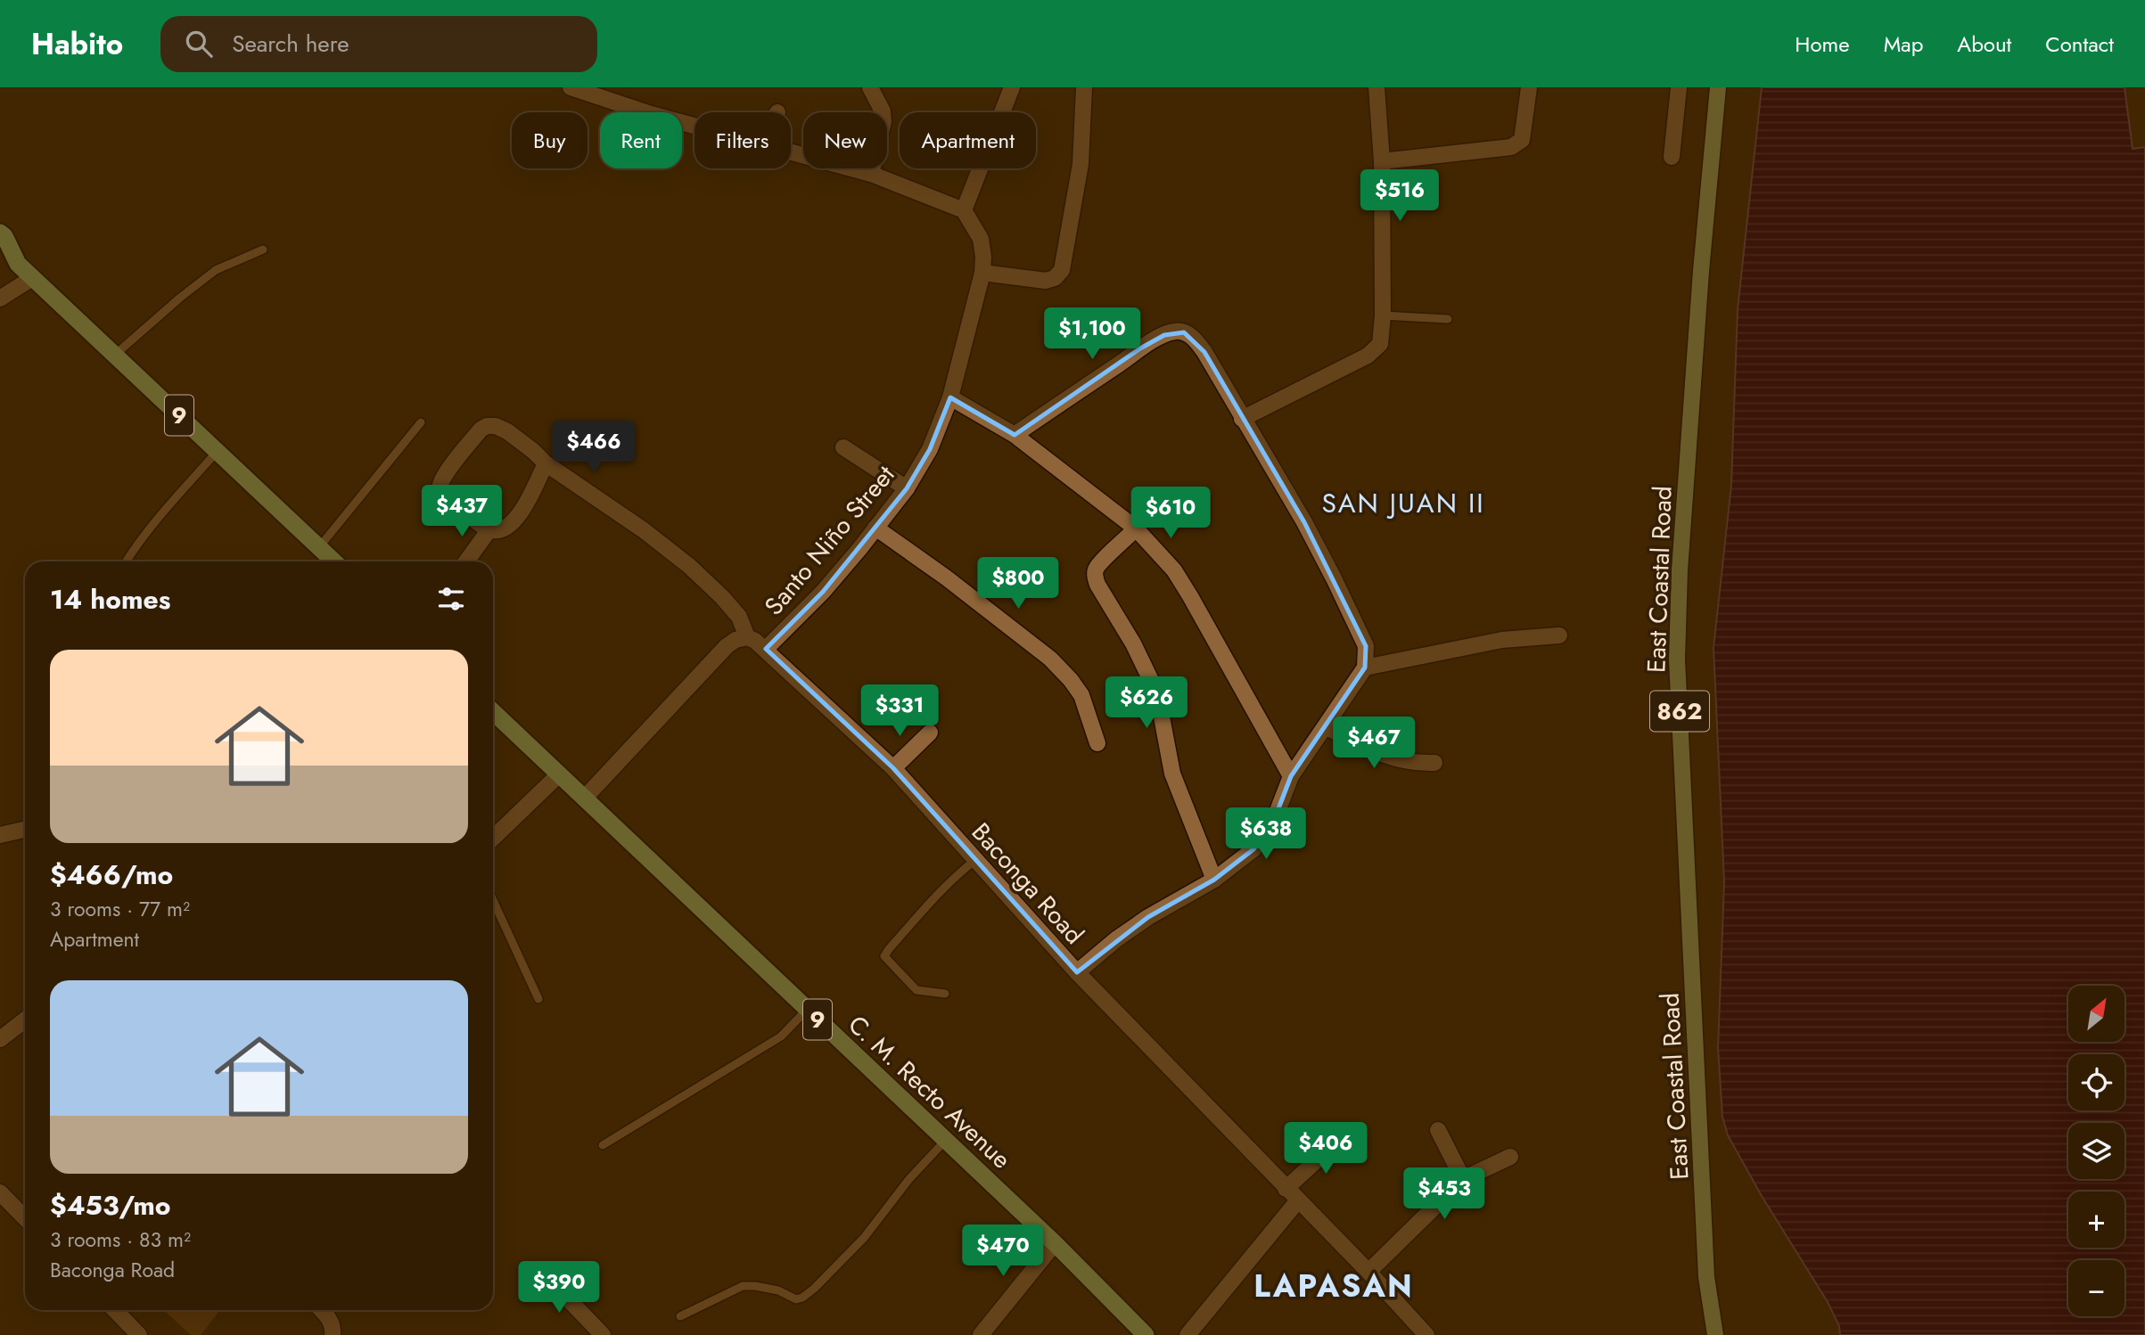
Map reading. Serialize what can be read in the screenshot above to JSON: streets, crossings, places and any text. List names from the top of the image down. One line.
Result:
{"streets":{"highway":["9","C. M. Recto Avenue"],"main road":["East Coastal Road","862"],"street":["Santo Niño Street","Baconga Road"]},"crossings":[["Santo Niño Street","Baconga Road"]],"districts":["SAN JUAN II","LAPASAN"],"north":"top right","page":{"header":"Habito","search":"Search here","nav":["Home","Map","About","Contact"],"chip":["Buy","Rent","Filters","New","Apartment"],"price":["$516","$1,100","$466","$437","$610","$800","$626","$331","$467","$638","$406","$453","$470","$390"],"heading":"14 homes","list":[{"name":"$466/mo","note":"3 rooms · 77 m² · Apartment"},{"name":"$453/mo","note":"3 rooms · 83 m² · Baconga Road"}],"map_buttons":["+","−"]}}
